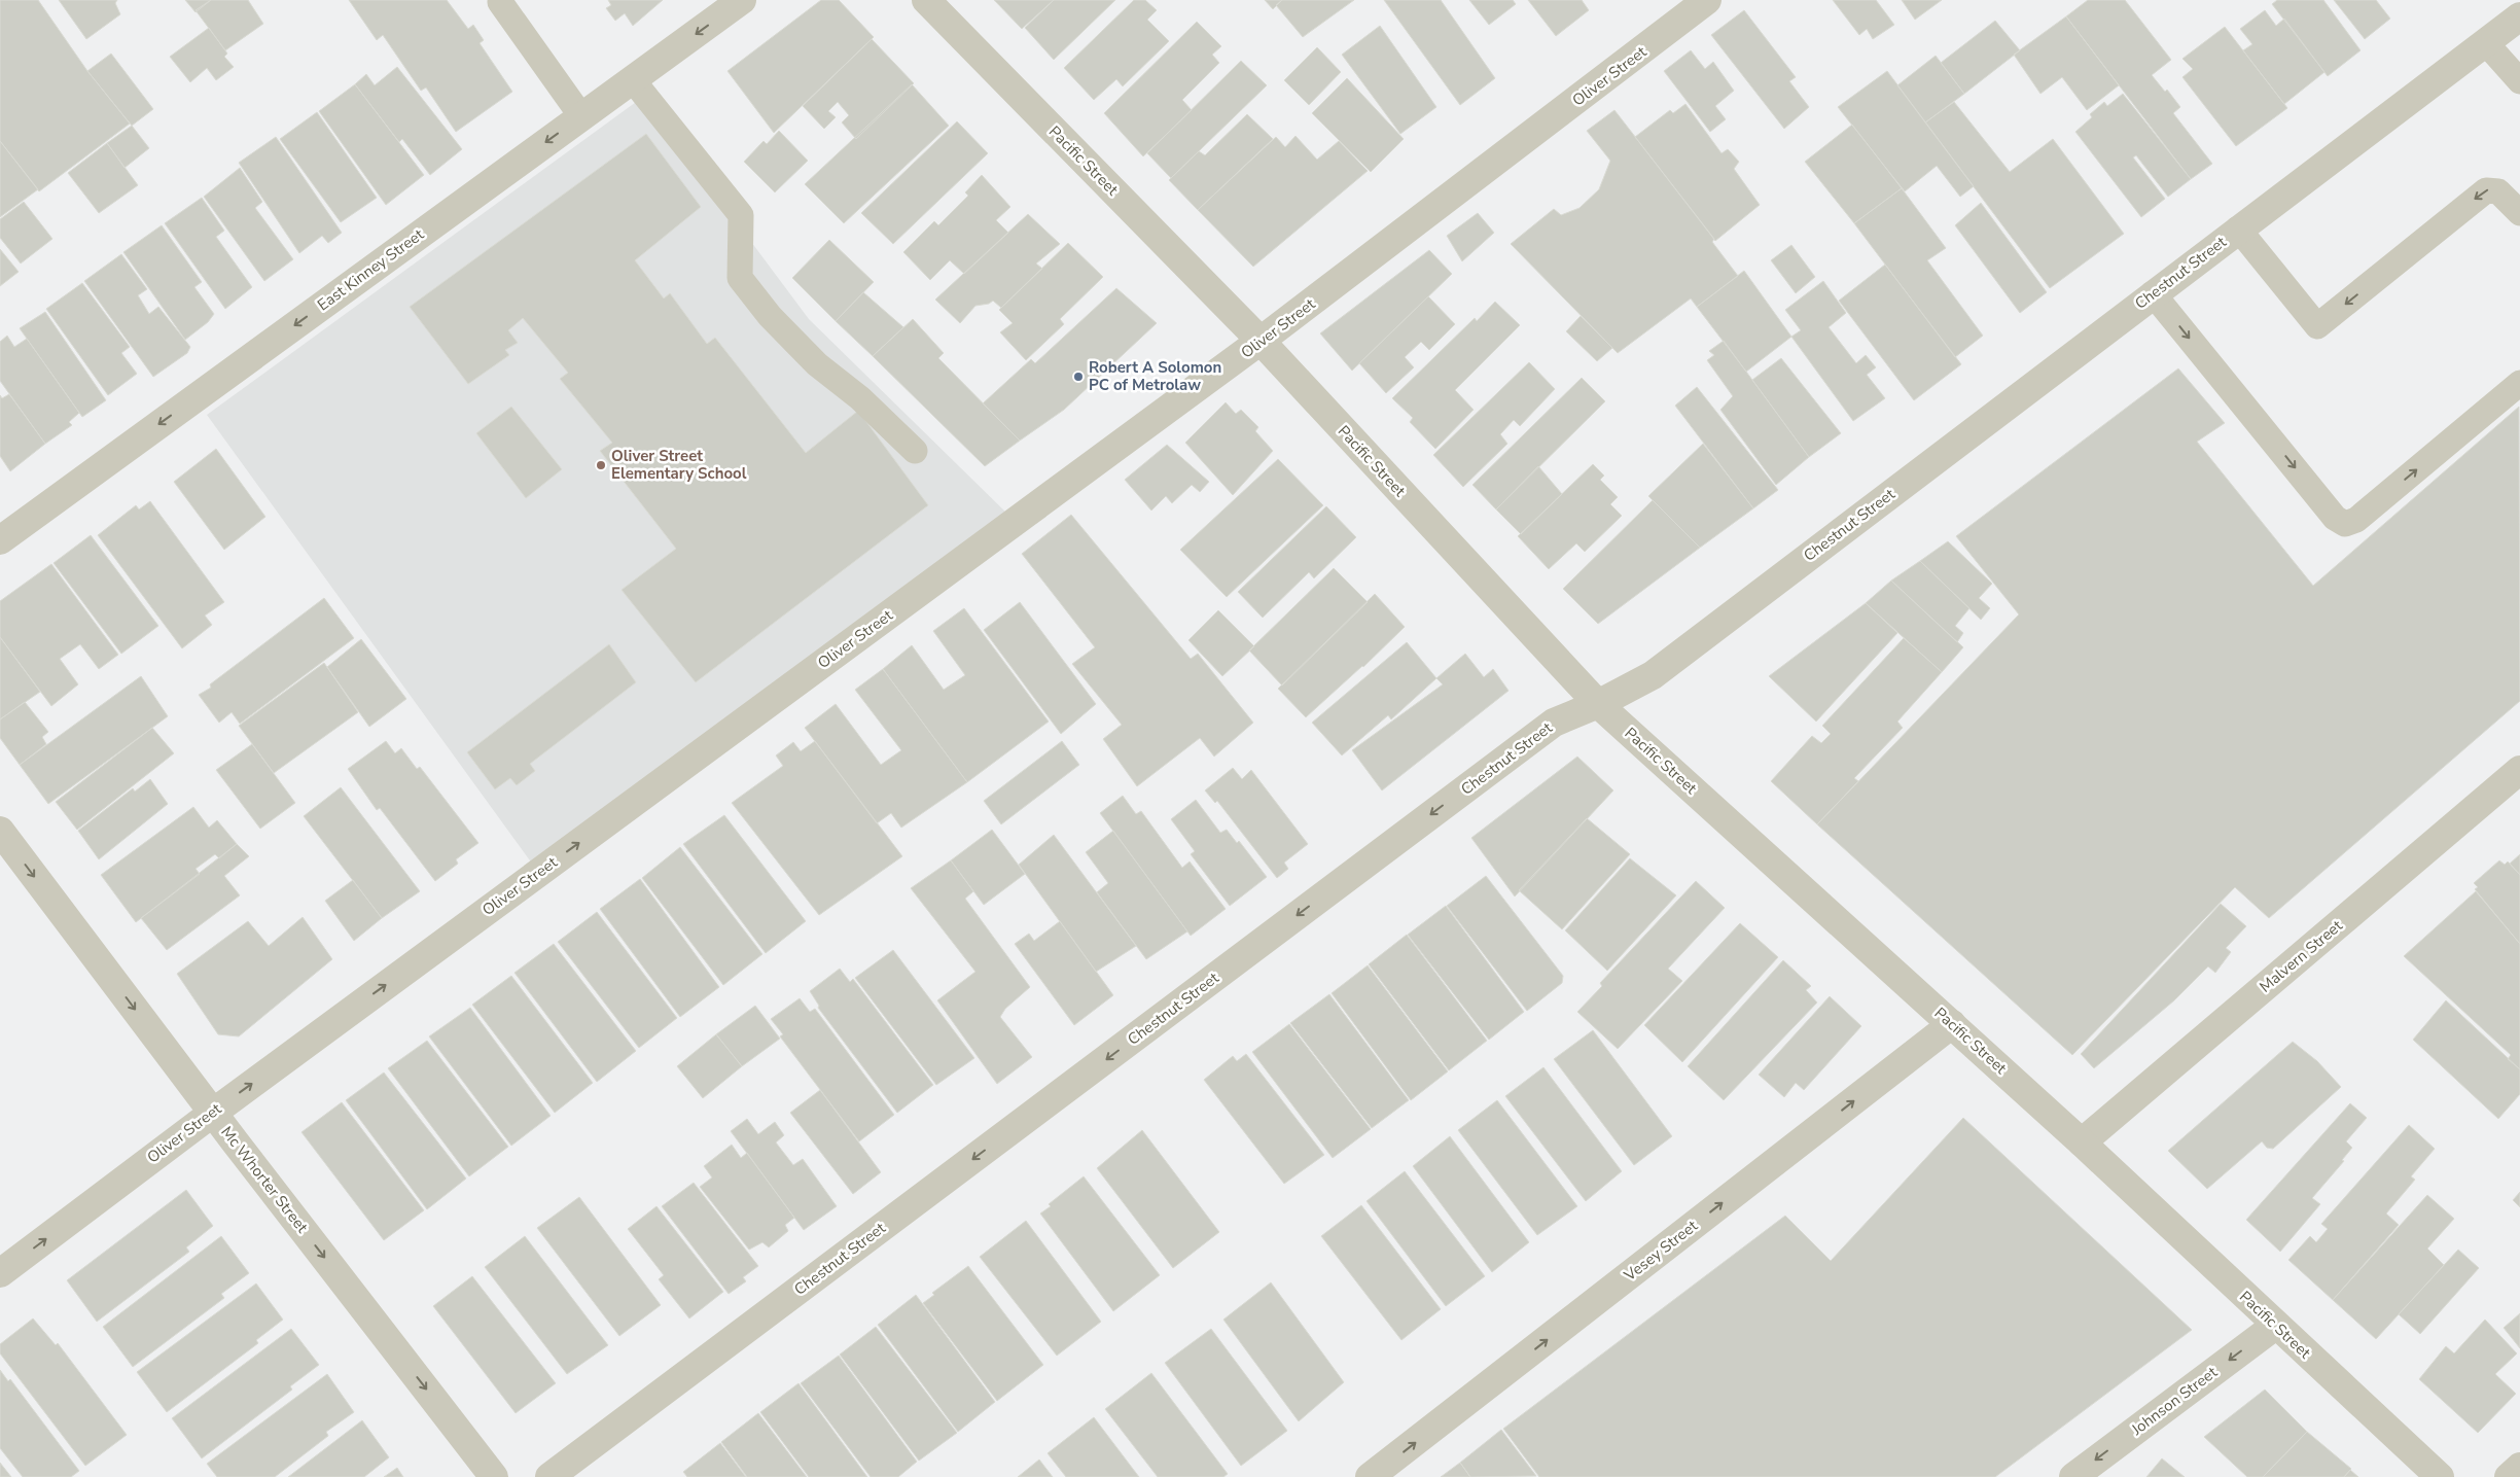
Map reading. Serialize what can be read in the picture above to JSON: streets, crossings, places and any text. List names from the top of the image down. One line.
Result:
{"streets":{"street":["Oliver Street","Pacific Street","East Kinney Street","Chestnut Street","Malvern Street","Mc Whorter Street","Vesey Street","Johnson Street"]},"crossings":[["Oliver Street","Pacific Street"],["Oliver Street","Mc Whorter Street"],["Pacific Street","Chestnut Street"],["Pacific Street","Malvern Street"],["Pacific Street","Vesey Street"],["Pacific Street","Johnson Street"]],"one_way":["Oliver Street","East Kinney Street","Chestnut Street","Mc Whorter Street","Vesey Street","Johnson Street"],"places":["Robert A Solomon PC of Metrolaw","Oliver Street Elementary School"]}
